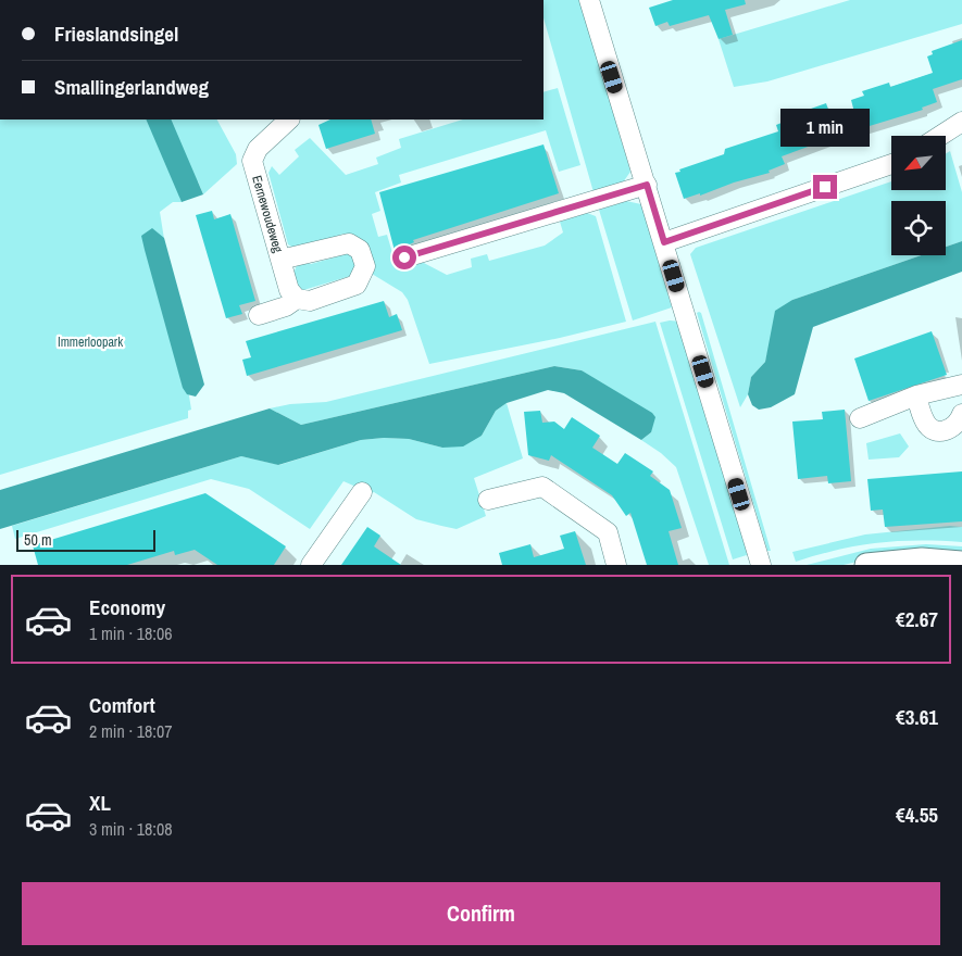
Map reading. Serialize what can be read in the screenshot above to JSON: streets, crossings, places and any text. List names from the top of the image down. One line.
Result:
{"streets":{"street":["Eernewoudeweg"]},"parks":["Immerloopark"],"scale_bar":"50 m","north":"bottom left","page":{"banner":["Frieslandsingel","Smallingerlandweg"],"bubble":"1 min","scale":"50 m","list":[{"name":"Economy","note":"1 min · 18:06","value":"€2.67"},{"name":"Comfort","note":"2 min · 18:07","value":"€3.61"},{"name":"XL","note":"3 min · 18:08","value":"€4.55"}],"buttons":"Confirm"}}
